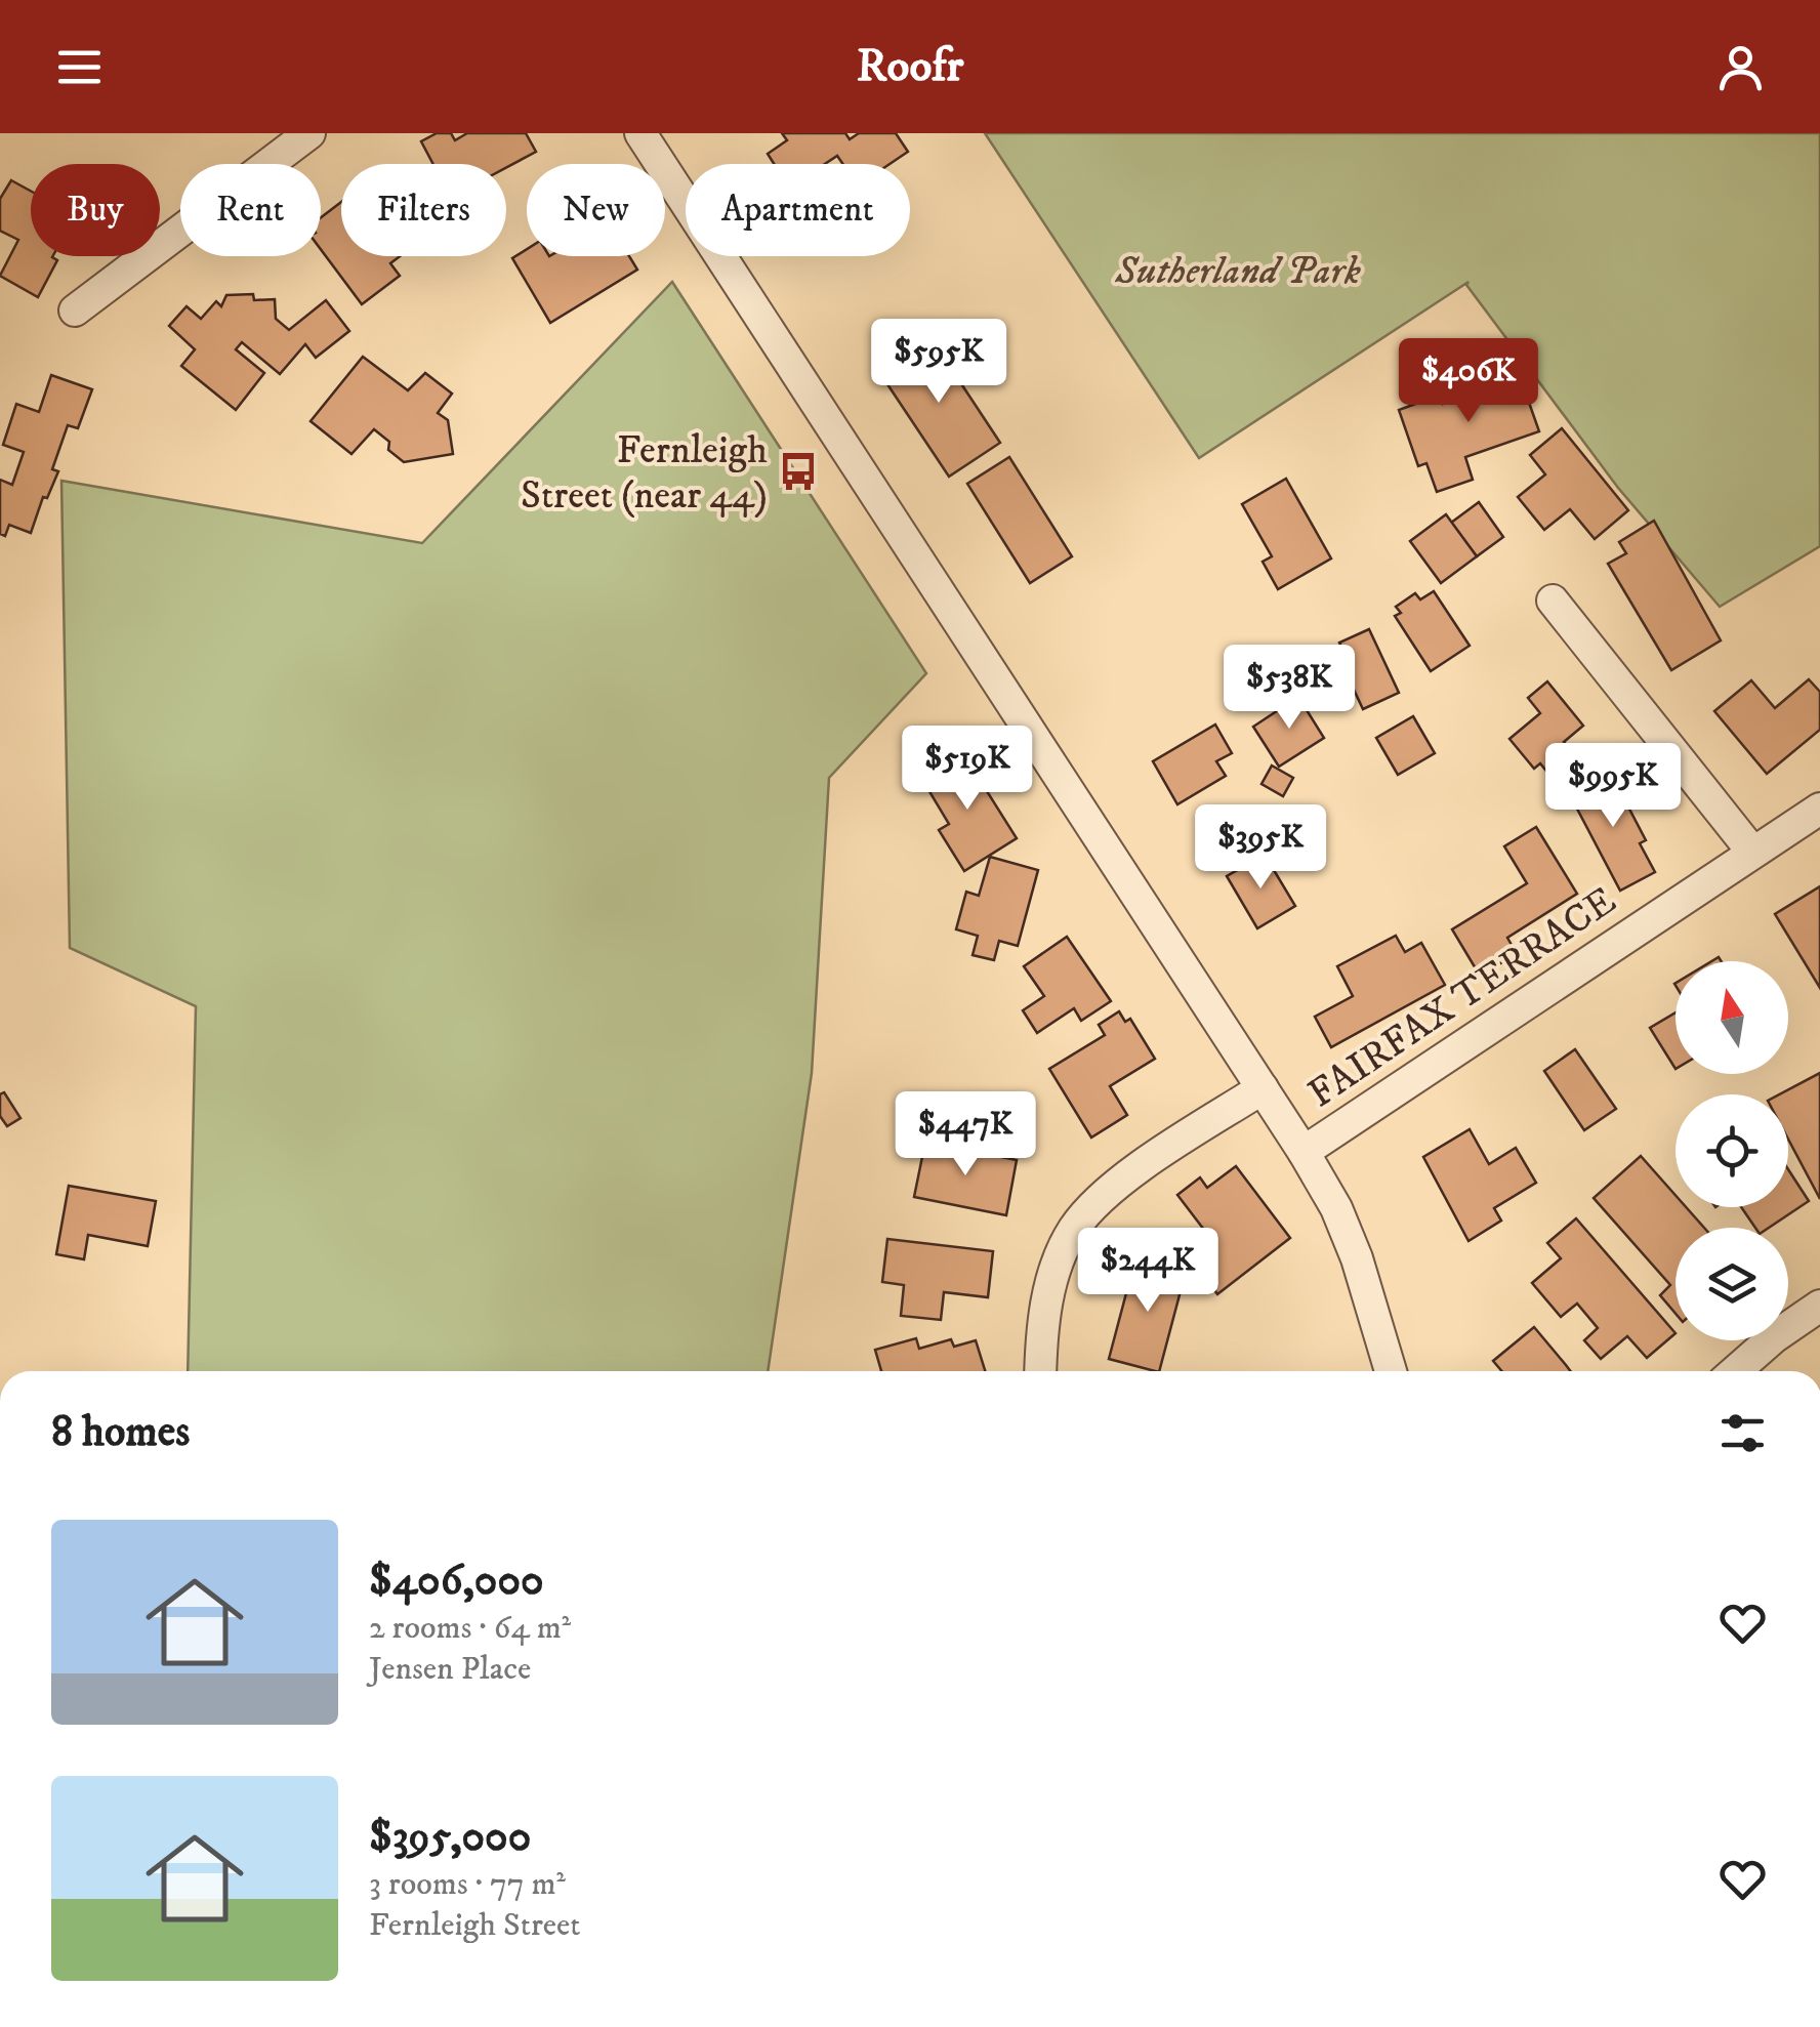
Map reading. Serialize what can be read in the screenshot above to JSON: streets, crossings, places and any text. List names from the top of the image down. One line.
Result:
{"streets":{"street":["FAIRFAX TERRACE"]},"parks":["Sutherland Park"],"places":{"bus stop":["Fernleigh Street (near 44)"]},"north":"top","page":{"header":"Roofr","chip":["Buy","Rent","Filters","New","Apartment"],"price":["$595K","$406K","$538K","$519K","$995K","$395K","$447K","$244K"],"heading":"8 homes","list":[{"name":"$406,000","note":"2 rooms · 64 m² · Jensen Place"},{"name":"$395,000","note":"3 rooms · 77 m² · Fernleigh Street"}]}}
